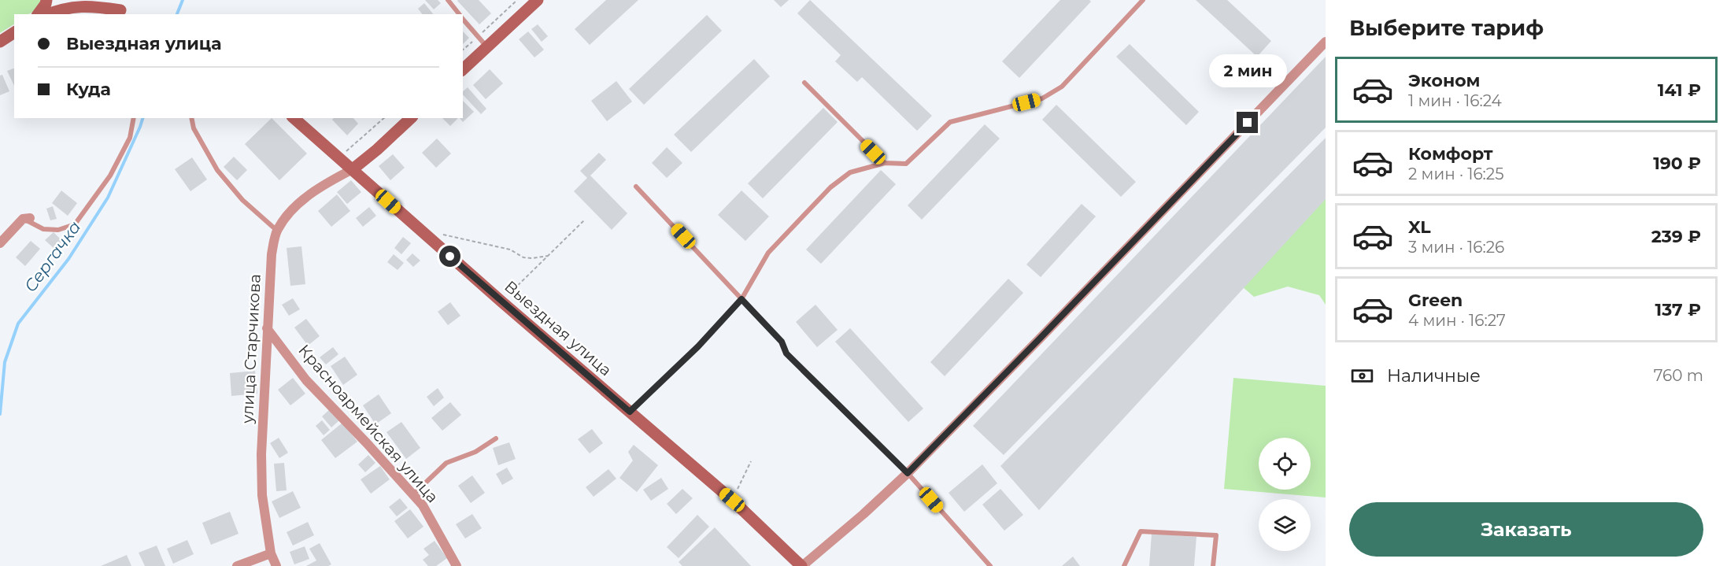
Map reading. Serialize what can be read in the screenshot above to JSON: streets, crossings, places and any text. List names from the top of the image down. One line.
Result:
{"streets":{"street":["Выездная улица","улица Старчикова","Красноармейская улица"]},"crossings":[["Выездная улица","улица Старчикова"],["улица Старчикова","Красноармейская улица"]],"water":["Сергачка"],"page":{"heading":"Выберите тариф","banner":["Выездная улица","Куда"],"bubble":"2 мин","list":[{"name":"Эконом","note":"1 мин · 16:24","value":"141 ₽"},{"name":"Комфорт","note":"2 мин · 16:25","value":"190 ₽"},{"name":"XL","note":"3 мин · 16:26","value":"239 ₽"},{"name":"Green","note":"4 мин · 16:27","value":"137 ₽"}],"pay":["Наличные","760 m"],"buttons":"Заказать"}}
